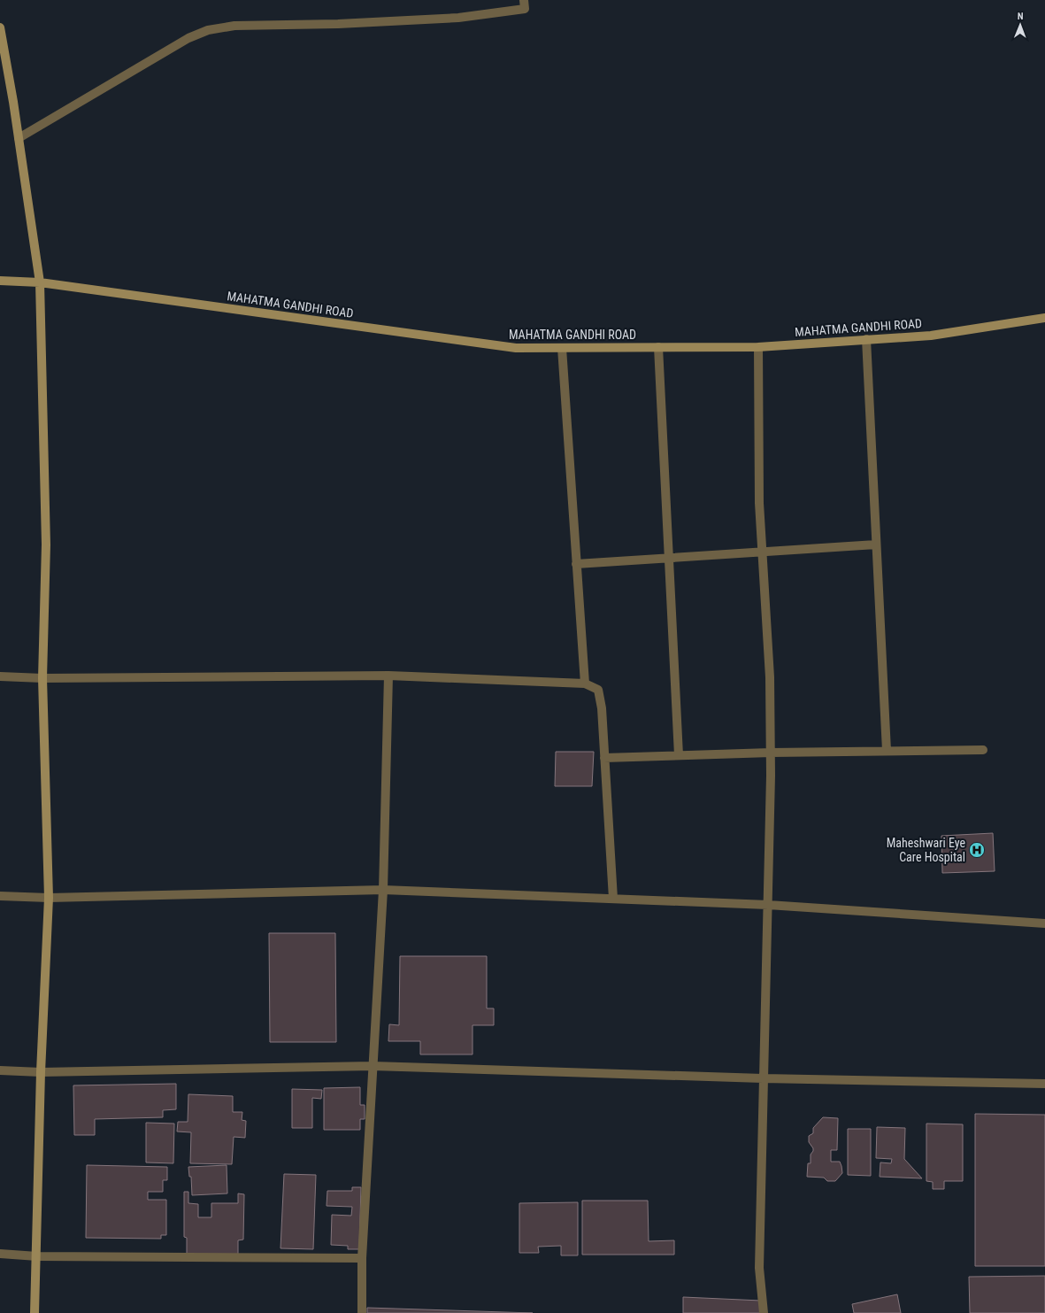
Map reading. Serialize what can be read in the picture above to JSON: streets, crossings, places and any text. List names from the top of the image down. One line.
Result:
{"streets":{"main road":["MAHATMA GANDHI ROAD"]},"places":{"hospital":["Maheshwari Eye Care Hospital"]},"north":"top"}
